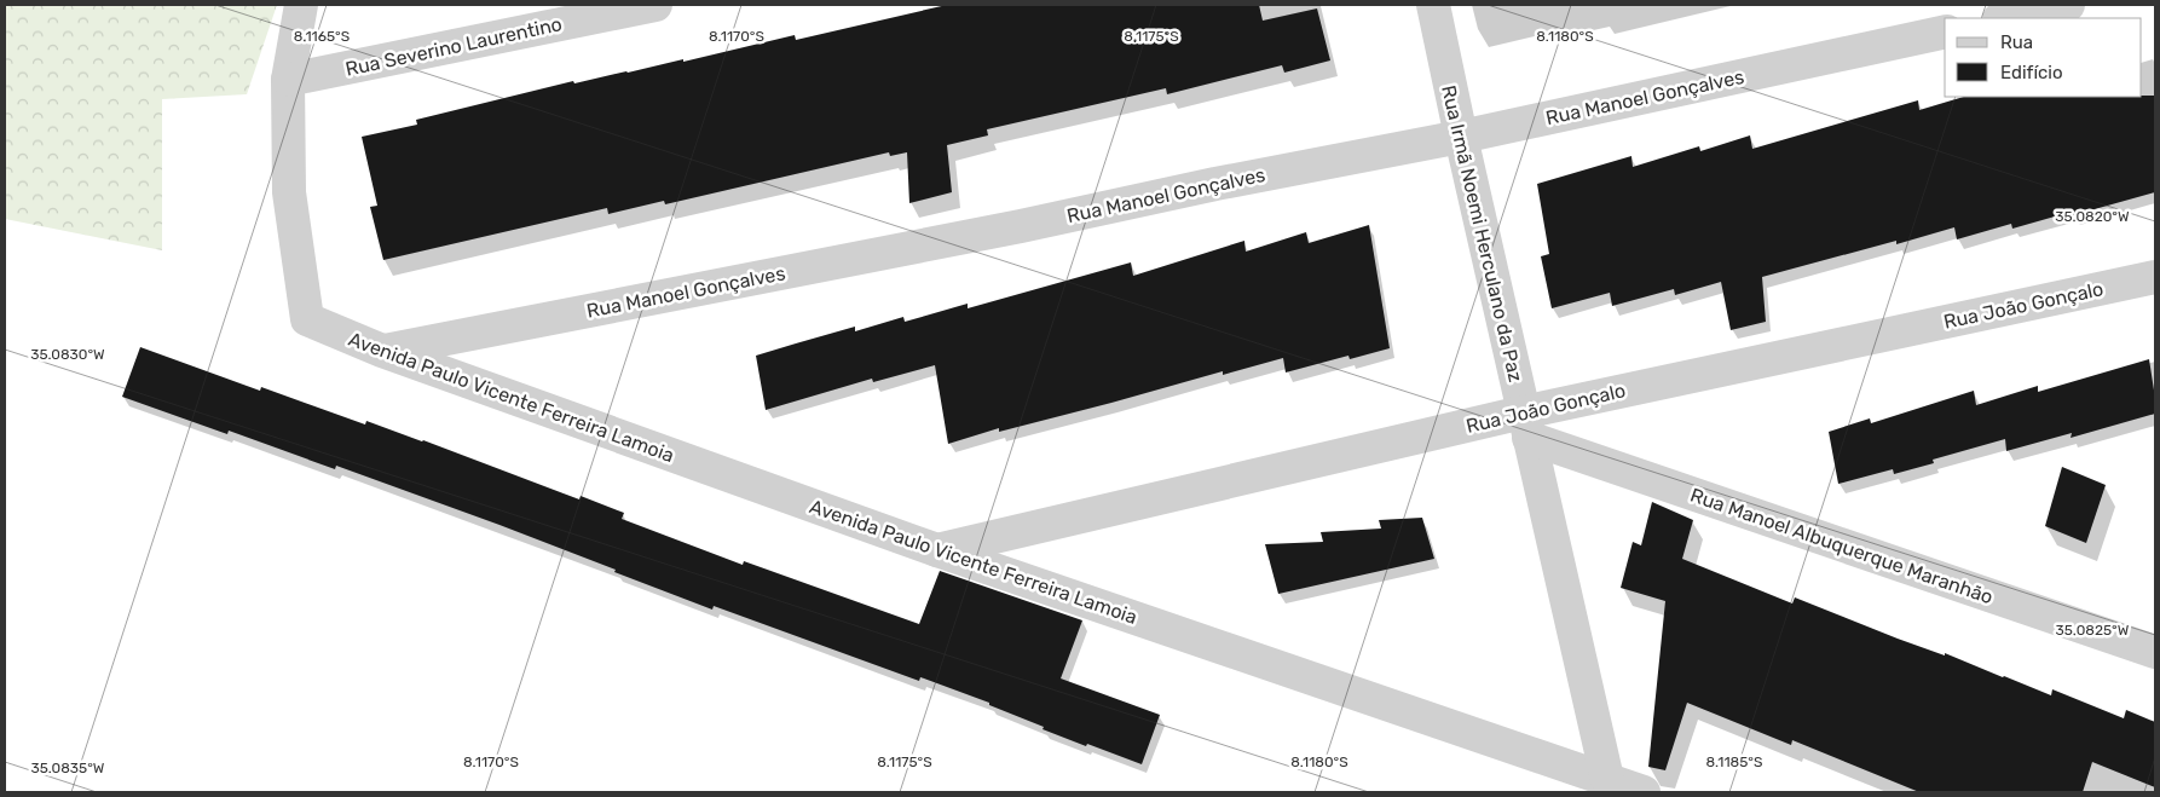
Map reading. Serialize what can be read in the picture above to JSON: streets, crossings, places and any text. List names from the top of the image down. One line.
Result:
{"streets":{"street":["Rua Severino Laurentino","Rua Manoel Gonçalves","Rua Irmã Noemi Herculano da Paz","Rua João Gonçalo","Avenida Paulo Vicente Ferreira Lamoia","Rua Manoel Albuquerque Maranhão"]},"crossings":[["Rua Severino Laurentino","Avenida Paulo Vicente Ferreira Lamoia"],["Rua Manoel Gonçalves","Rua Irmã Noemi Herculano da Paz"],["Rua Manoel Gonçalves","Avenida Paulo Vicente Ferreira Lamoia"],["Rua Irmã Noemi Herculano da Paz","Rua João Gonçalo"],["Rua Irmã Noemi Herculano da Paz","Avenida Paulo Vicente Ferreira Lamoia"],["Rua Irmã Noemi Herculano da Paz","Rua Manoel Albuquerque Maranhão"],["Rua João Gonçalo","Avenida Paulo Vicente Ferreira Lamoia"],["Rua João Gonçalo","Rua Manoel Albuquerque Maranhão"]],"legend":["Rua","Edifício"],"coordinates":["8.1165°S","8.1170°S","8.1175°S","8.1180°S","35.0820°W","35.0830°W","35.0825°W","8.1185°S","35.0835°W"]}
